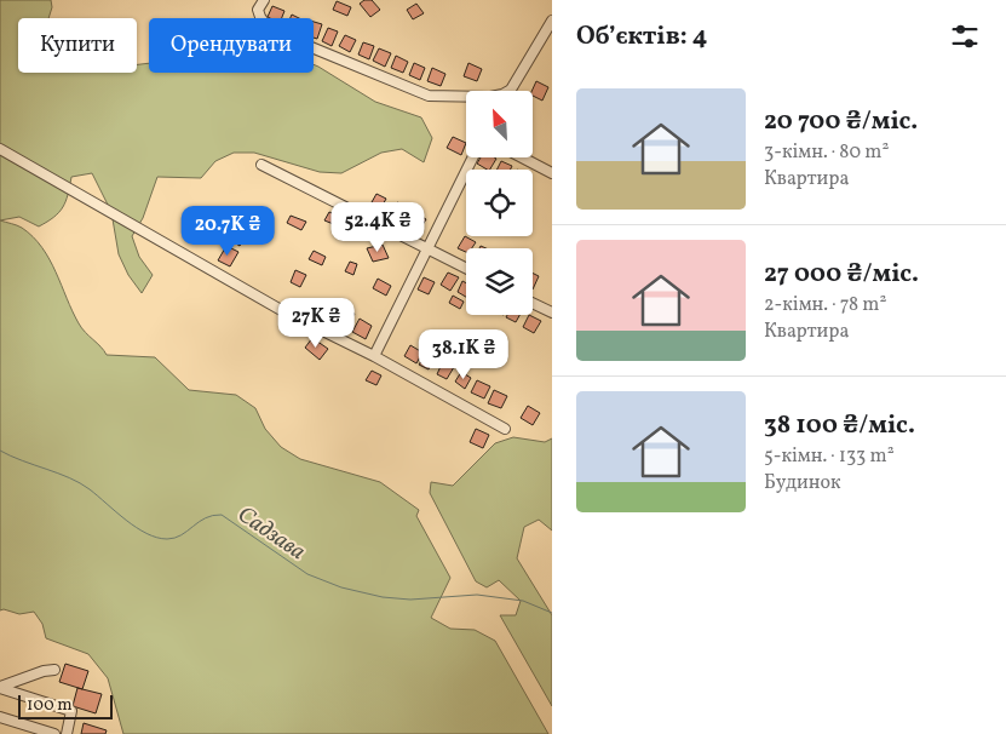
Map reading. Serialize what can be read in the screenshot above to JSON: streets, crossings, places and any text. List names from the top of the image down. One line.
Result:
{"water":["Садзава"],"scale_bar":"100 m","north":"top left","page":{"heading":"Об’єктів: 4","chip":["Купити","Орендувати"],"list":[{"name":"20 700 ₴/міс.","note":"3-кімн. · 80 m² · Квартира"},{"name":"27 000 ₴/міс.","note":"2-кімн. · 78 m² · Квартира"},{"name":"38 100 ₴/міс.","note":"5-кімн. · 133 m² · Будинок"}],"price":["52.4K ₴","20.7K ₴","27K ₴","38.1K ₴"],"scale":"100 m"}}
